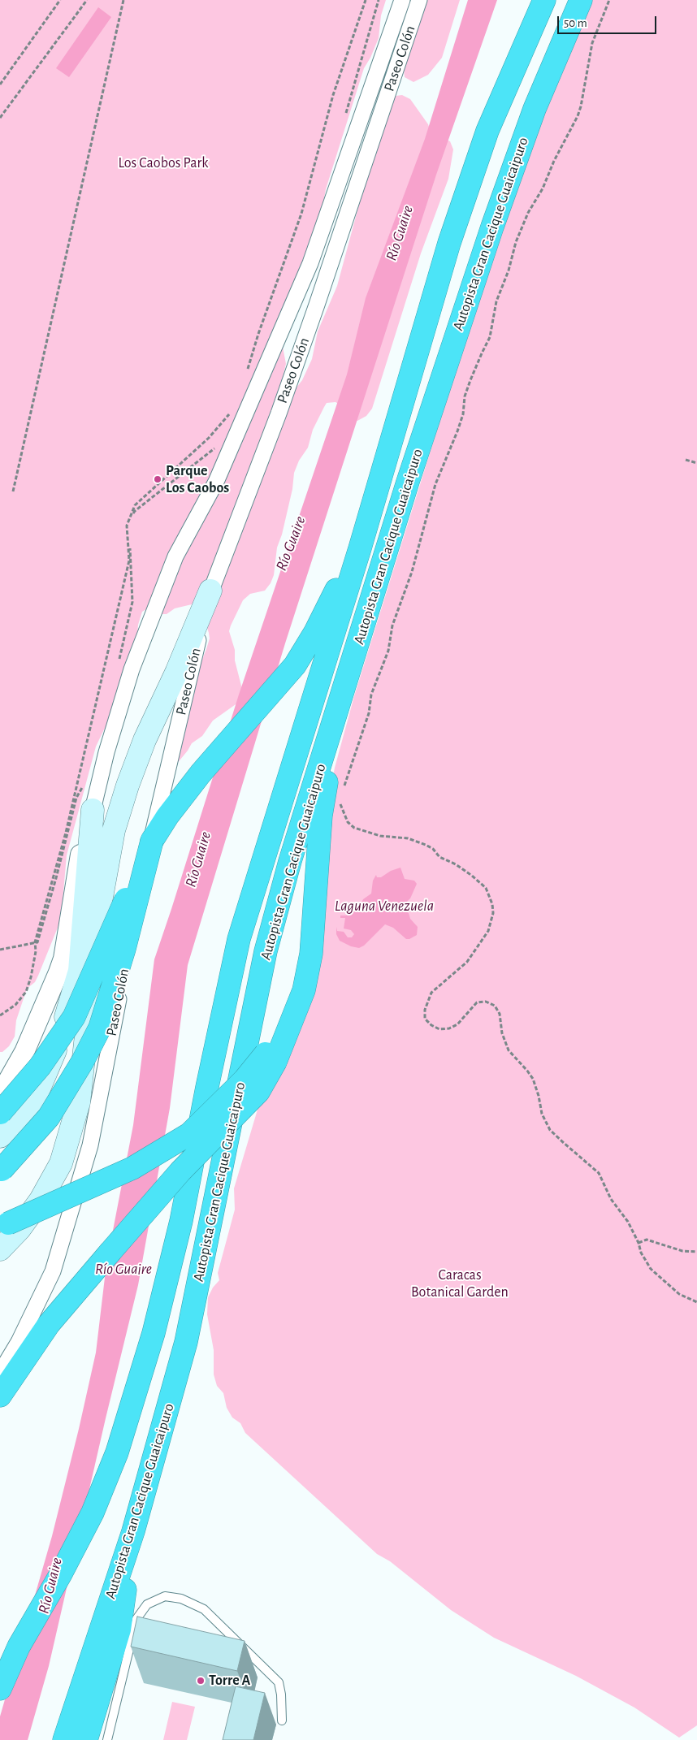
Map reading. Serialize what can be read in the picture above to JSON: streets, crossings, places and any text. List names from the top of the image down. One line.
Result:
{"streets":{"highway":["Autopista Gran Cacique Guaicaipuro"],"street":["Paseo Colón"]},"water":["Río Guaire","Laguna Venezuela"],"parks":["Los Caobos Park","Caracas Botanical Garden"],"places":["Parque Los Caobos","Torre A"],"scale_bar":"50 m"}
